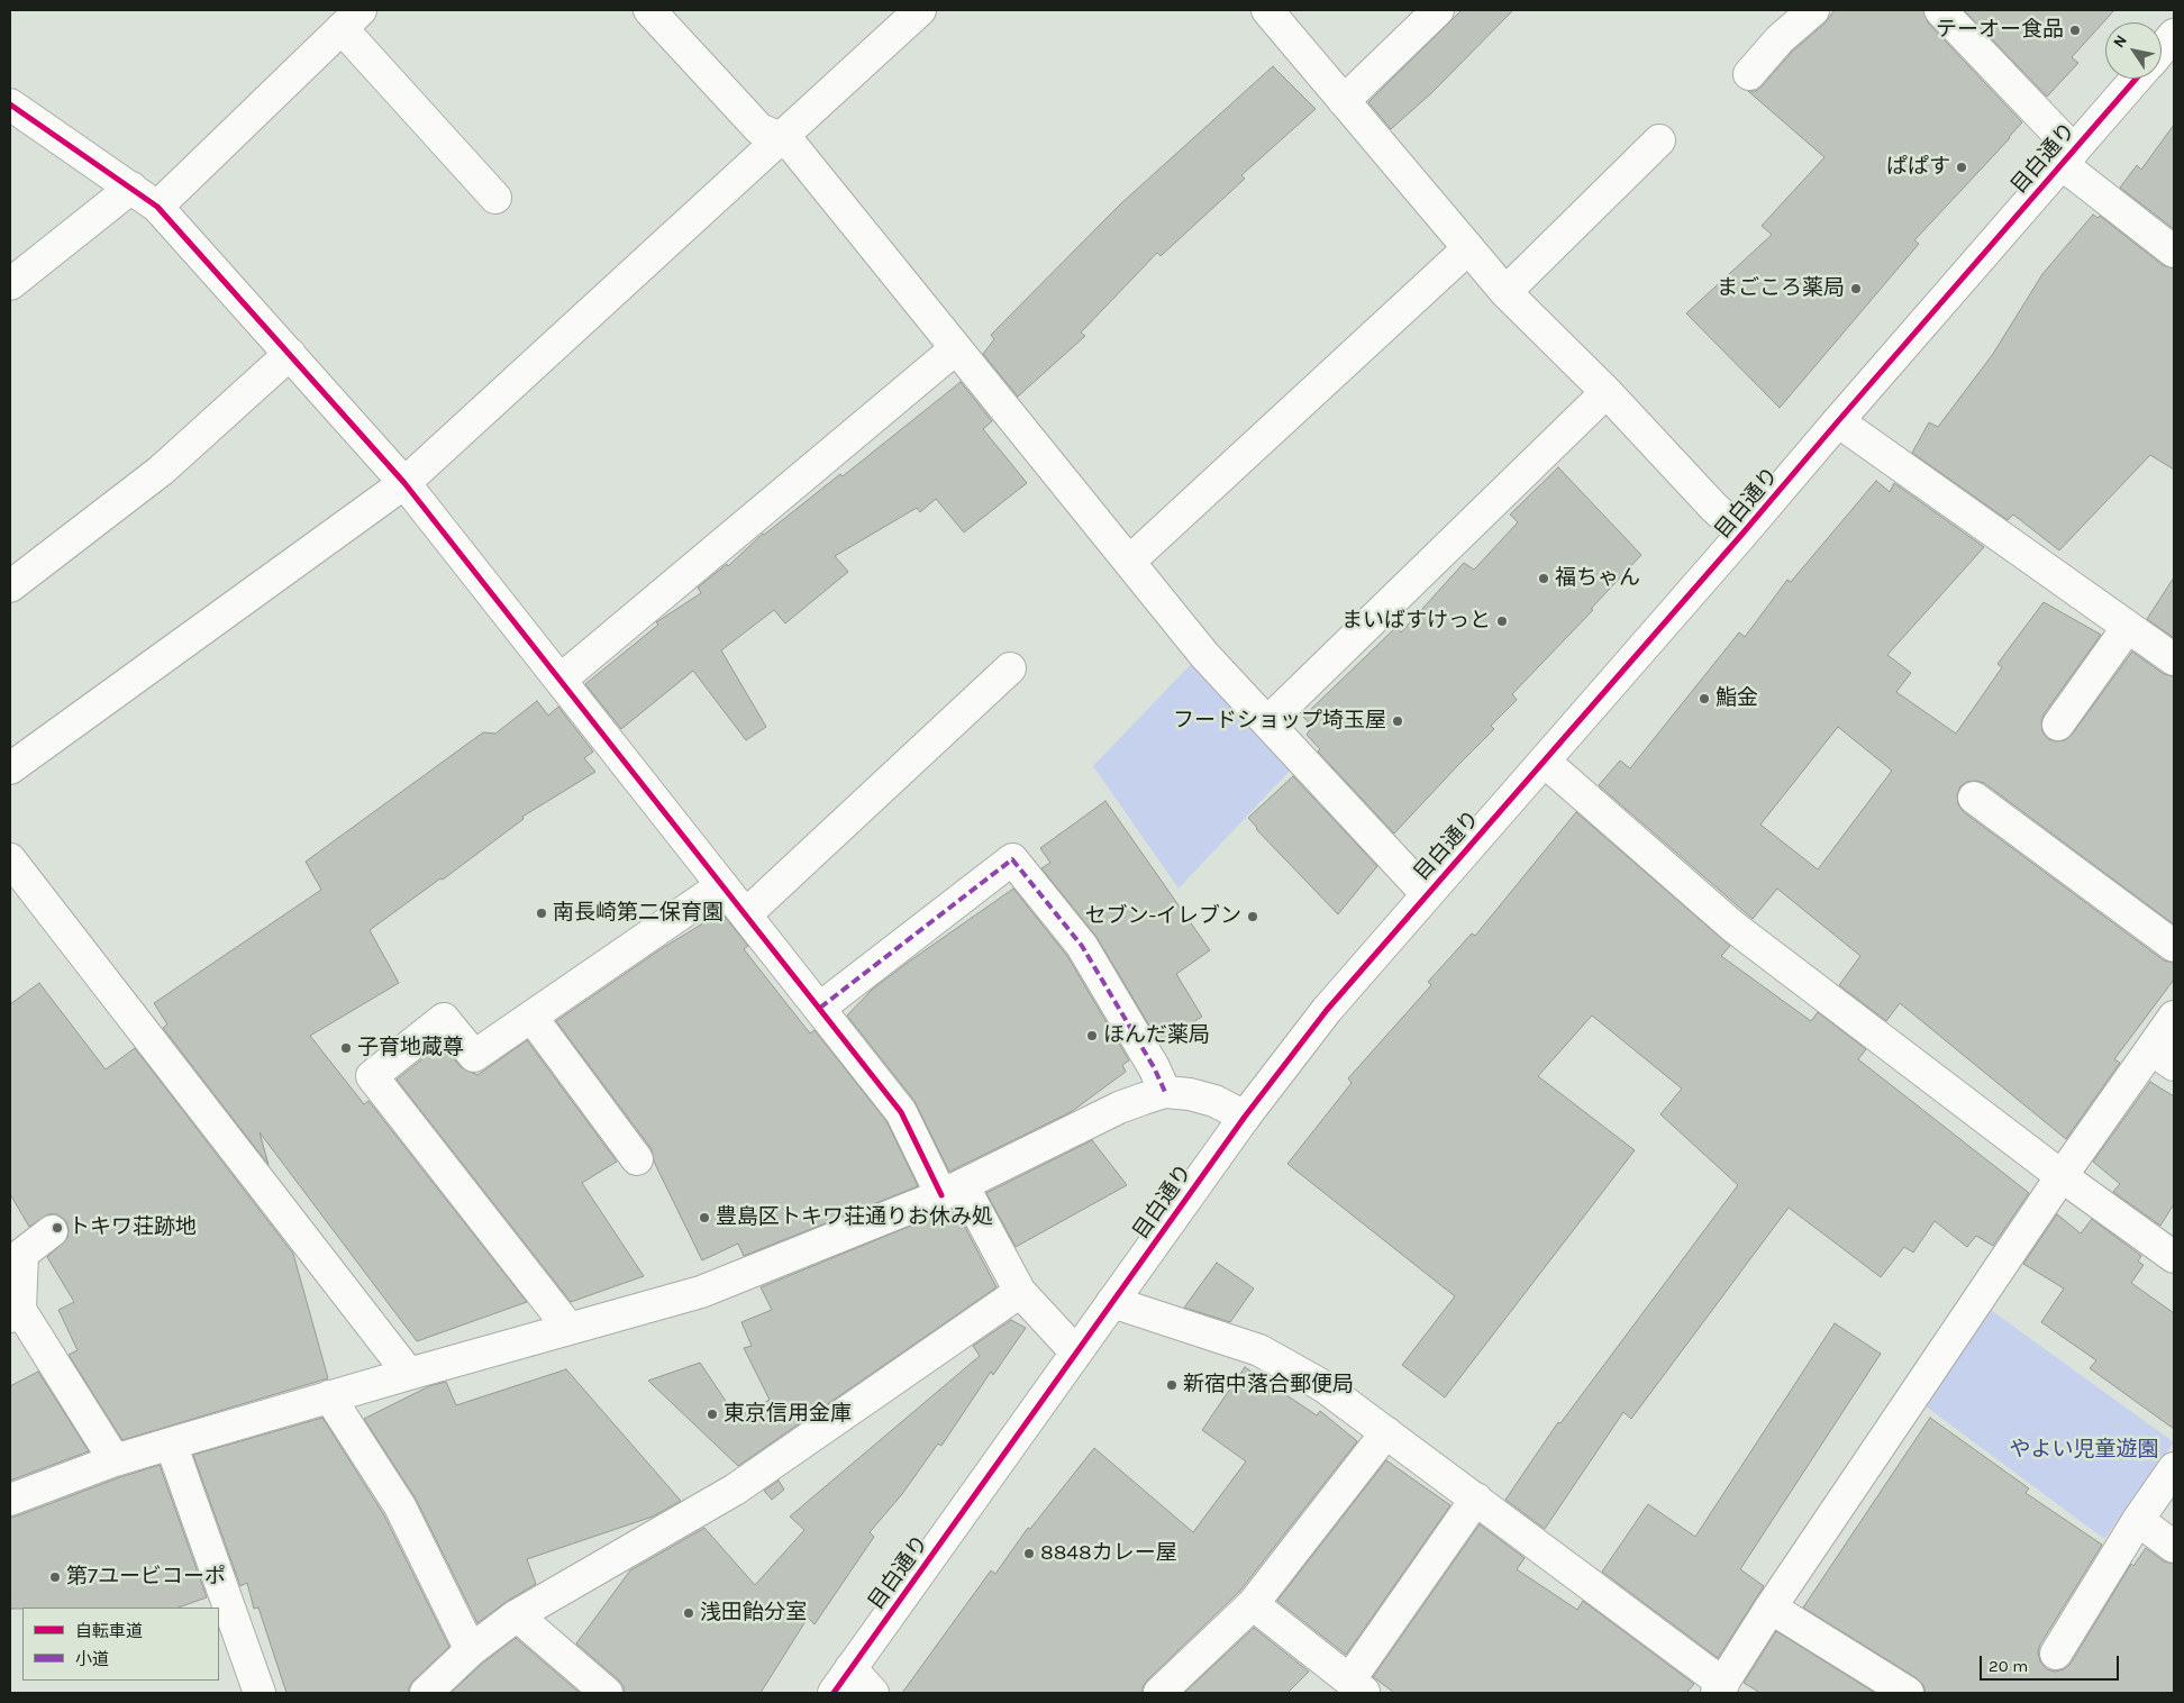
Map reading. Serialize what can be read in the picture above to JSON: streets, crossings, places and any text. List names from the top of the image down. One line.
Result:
{"streets":{"street":["目白通り"]},"parks":["やよい児童遊園"],"places":["テーオー食品","ぱぱす","まごころ薬局","福ちゃん","まいばすけっと","鮨金","フードショップ埼玉屋","南長崎第二保育園","セブン-イレブン","ほんだ薬局","子育地蔵尊","豊島区トキワ荘通りお休み処","トキワ荘跡地","新宿中落合郵便局","東京信用金庫","8848カレー屋","第7ユービコーポ","浅田飴分室"],"legend":["自転車道","小道"],"scale_bar":"20 m","north":"top left"}
